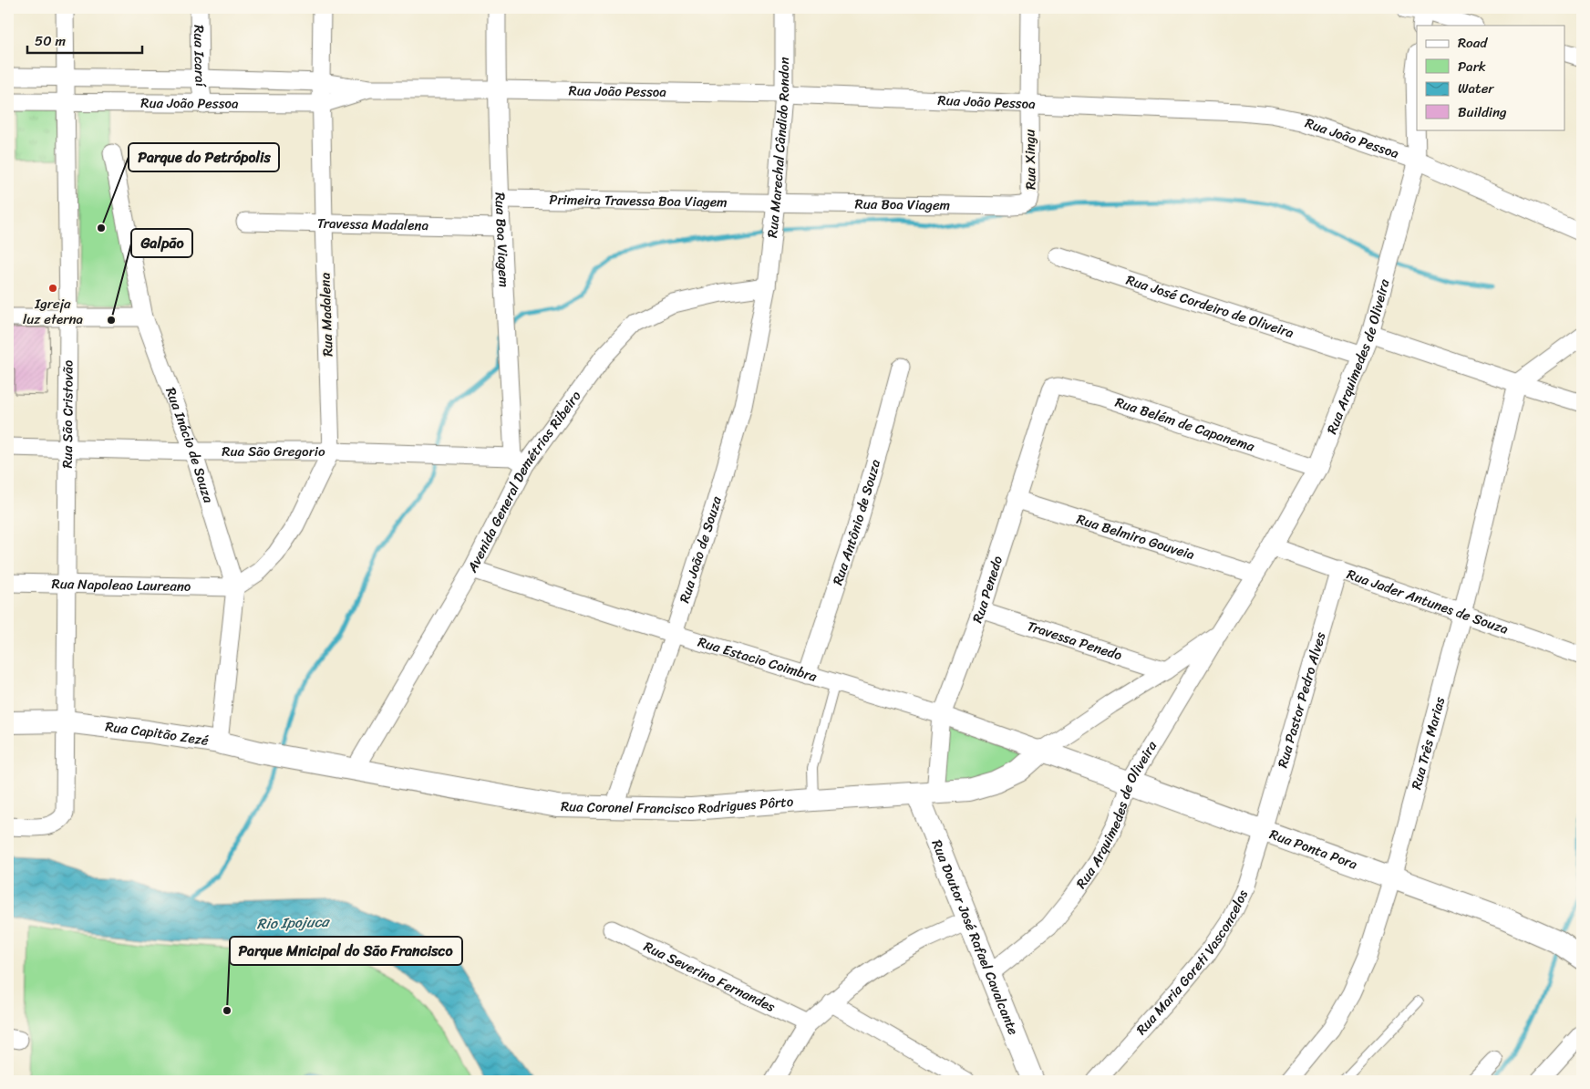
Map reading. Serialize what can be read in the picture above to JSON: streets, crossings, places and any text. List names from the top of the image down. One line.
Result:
{"streets":{"street":["Rua Icaraí","Rua João Pessoa","Rua Marechal Cândido Rondon","Rua Xingu","Primeira Travessa Boa Viagem","Rua Boa Viagem","Travessa Madalena","Rua José Cordeiro de Oliveira","Rua Madalena","Rua Arquimedes de Oliveira","Rua São Cristovão","Rua Belém de Capanema","Rua Inácio de Souza","Rua São Gregorio","Avenida General Demétrios Ribeiro","Rua Antônio de Souza","Rua Belmiro Gouveia","Rua João de Souza","Rua Napoleao Laureano","Rua Penedo","Rua Jader Antunes de Souza","Travessa Penedo","Rua Estacio Coimbra","Rua Pastor Pedro Alves","Rua Capitão Zezé","Rua Três Marias","Rua Coronel Francisco Rodrigues Pôrto","Rua Ponta Pora","Rua Doutor José Rafael Cavalcante","Rua Maria Goreti Vasconcelos","Rua Severino Fernandes"]},"crossings":[["Rua Icaraí","Rua João Pessoa"],["Rua João Pessoa","Rua Marechal Cândido Rondon"],["Rua João Pessoa","Rua Xingu"],["Rua João Pessoa","Rua Boa Viagem"],["Rua João Pessoa","Rua Madalena"],["Rua João Pessoa","Rua Arquimedes de Oliveira"],["Rua João Pessoa","Rua São Cristovão"],["Rua Marechal Cândido Rondon","Primeira Travessa Boa Viagem"],["Rua Marechal Cândido Rondon","Rua Boa Viagem"],["Rua Marechal Cândido Rondon","Avenida General Demétrios Ribeiro"],["Rua Marechal Cândido Rondon","Rua João de Souza"],["Rua Xingu","Rua Boa Viagem"],["Primeira Travessa Boa Viagem","Rua Boa Viagem"],["Rua Boa Viagem","Travessa Madalena"],["Rua Boa Viagem","Rua São Gregorio"],["Rua Boa Viagem","Avenida General Demétrios Ribeiro"],["Travessa Madalena","Rua Madalena"],["Rua José Cordeiro de Oliveira","Rua Arquimedes de Oliveira"],["Rua Madalena","Rua Inácio de Souza"],["Rua Madalena","Rua São Gregorio"],["Rua Madalena","Rua Napoleao Laureano"],["Rua Arquimedes de Oliveira","Rua Belém de Capanema"],["Rua Arquimedes de Oliveira","Rua Belmiro Gouveia"],["Rua Arquimedes de Oliveira","Rua Jader Antunes de Souza"],["Rua Arquimedes de Oliveira","Travessa Penedo"],["Rua Arquimedes de Oliveira","Rua Estacio Coimbra"],["Rua Arquimedes de Oliveira","Rua Coronel Francisco Rodrigues Pôrto"],["Rua Arquimedes de Oliveira","Rua Ponta Pora"],["Rua Arquimedes de Oliveira","Rua Doutor José Rafael Cavalcante"],["Rua São Cristovão","Rua São Gregorio"],["Rua São Cristovão","Rua Napoleao Laureano"],["Rua São Cristovão","Rua Capitão Zezé"],["Rua Belém de Capanema","Rua Penedo"],["Rua Inácio de Souza","Rua São Gregorio"],["Rua Inácio de Souza","Rua Napoleao Laureano"],["Rua Inácio de Souza","Rua Capitão Zezé"],["Rua São Gregorio","Avenida General Demétrios Ribeiro"],["Avenida General Demétrios Ribeiro","Rua João de Souza"],["Avenida General Demétrios Ribeiro","Rua Estacio Coimbra"],["Avenida General Demétrios Ribeiro","Rua Coronel Francisco Rodrigues Pôrto"],["Rua Antônio de Souza","Rua Estacio Coimbra"],["Rua Belmiro Gouveia","Rua Penedo"],["Rua João de Souza","Rua Estacio Coimbra"],["Rua João de Souza","Rua Coronel Francisco Rodrigues Pôrto"],["Rua Penedo","Travessa Penedo"],["Rua Penedo","Rua Estacio Coimbra"],["Rua Penedo","Rua Coronel Francisco Rodrigues Pôrto"],["Rua Penedo","Rua Doutor José Rafael Cavalcante"],["Rua Jader Antunes de Souza","Rua Pastor Pedro Alves"],["Rua Jader Antunes de Souza","Rua Três Marias"],["Rua Estacio Coimbra","Rua Coronel Francisco Rodrigues Pôrto"],["Rua Estacio Coimbra","Rua Ponta Pora"],["Rua Pastor Pedro Alves","Rua Ponta Pora"],["Rua Pastor Pedro Alves","Rua Maria Goreti Vasconcelos"],["Rua Capitão Zezé","Rua Coronel Francisco Rodrigues Pôrto"],["Rua Três Marias","Rua Ponta Pora"],["Rua Coronel Francisco Rodrigues Pôrto","Rua Ponta Pora"],["Rua Coronel Francisco Rodrigues Pôrto","Rua Doutor José Rafael Cavalcante"],["Rua Ponta Pora","Rua Maria Goreti Vasconcelos"]],"water":["Rio Ipojuca"],"places":["Parque do Petrópolis","Igreja luz eterna","Galpão","Parque Mnicipal do São Francisco"],"legend":["Road","Park","Water","Building"],"scale_bar":"50 m"}
